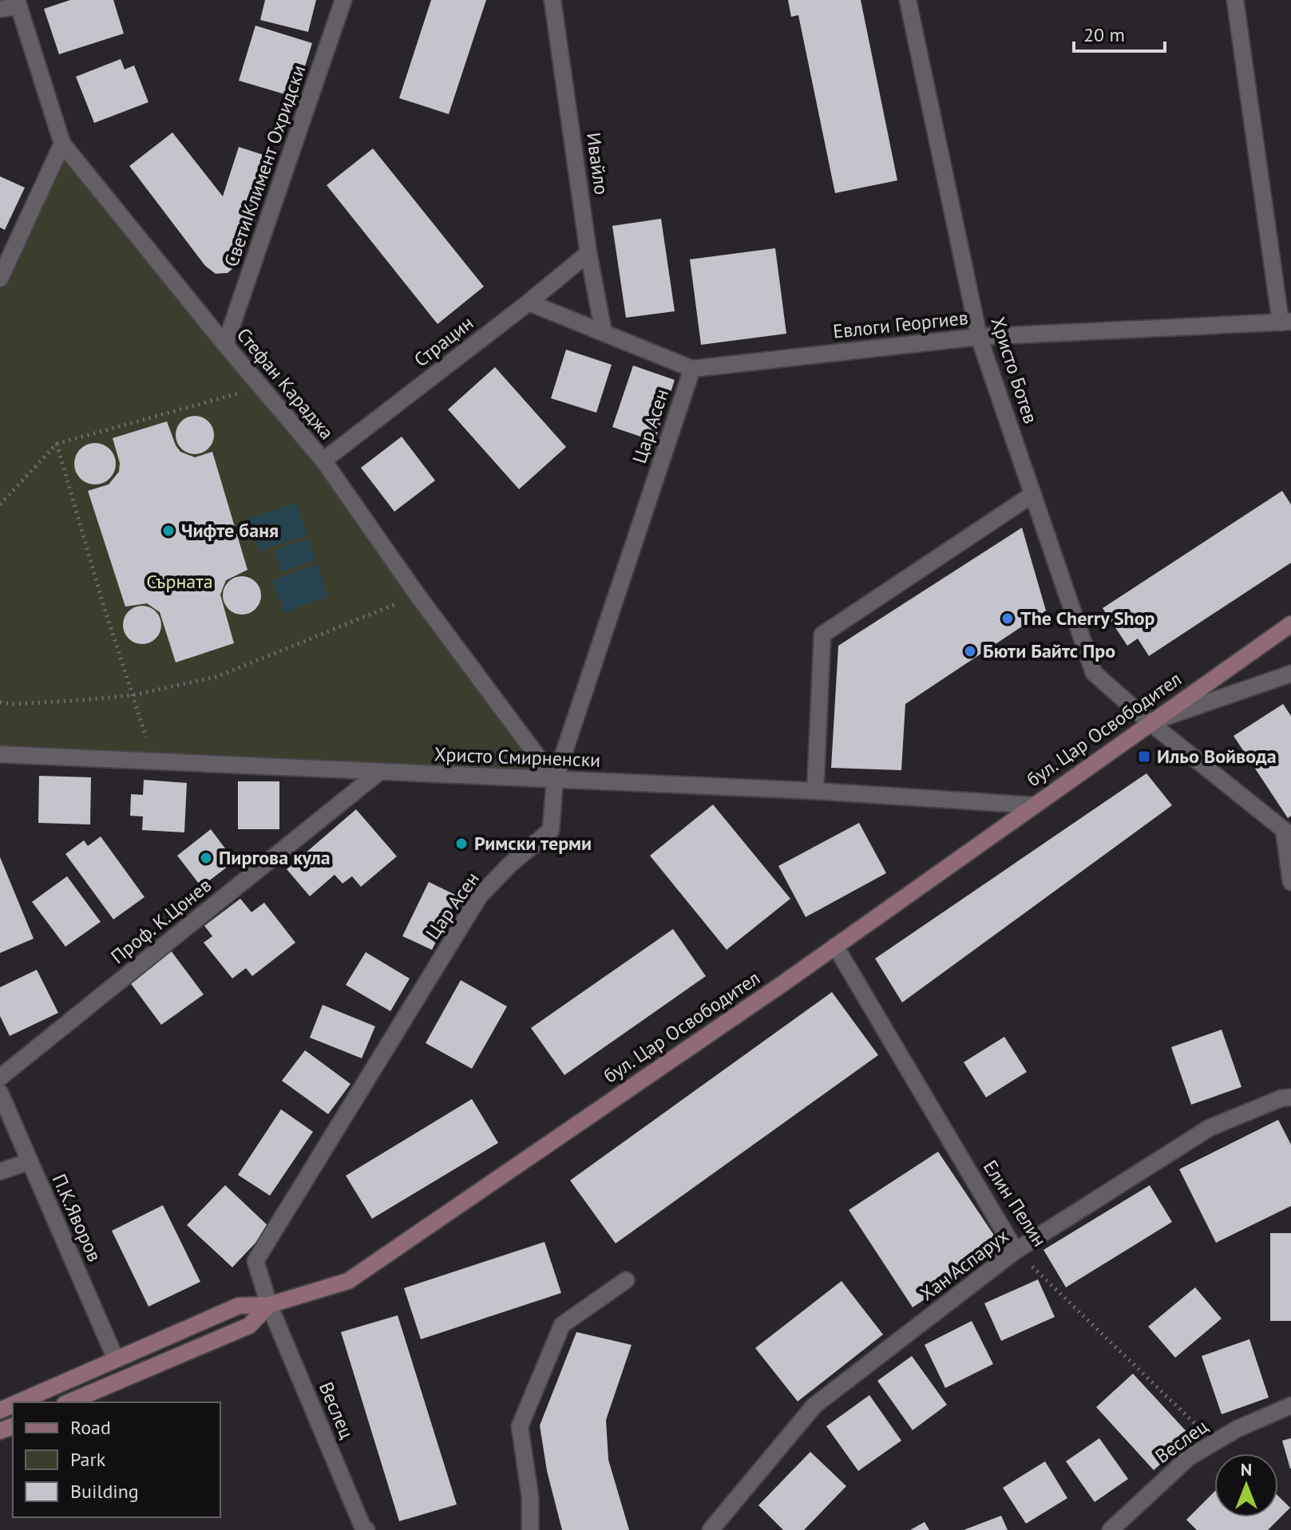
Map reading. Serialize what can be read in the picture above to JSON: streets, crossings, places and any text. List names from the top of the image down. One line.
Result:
{"streets":{"main road":["бул. Цар Освободител"],"street":["Ивайло","Свети Климент Охридски","Евлоги Георгиев","Страцин","Христо Ботев","Стефан Караджа","Цар Асен","Христо Смирненски","Проф. К.Цонев","Елин Пелин","П.К.Яворов","Хан Аспарух","Веслец"]},"crossings":[["Ивайло","Евлоги Георгиев"],["Ивайло","Страцин"],["Свети Климент Охридски","Стефан Караджа"],["Евлоги Георгиев","Страцин"],["Евлоги Георгиев","Христо Ботев"],["Евлоги Георгиев","Цар Асен"],["Страцин","Стефан Караджа"],["Христо Ботев","бул. Цар Освободител"],["Стефан Караджа","Цар Асен"],["Стефан Караджа","Христо Смирненски"],["Цар Асен","бул. Цар Освободител"],["Цар Асен","Христо Смирненски"],["Цар Асен","Веслец"],["бул. Цар Освободител","Христо Смирненски"],["бул. Цар Освободител","Елин Пелин"],["бул. Цар Освободител","Веслец"],["Христо Смирненски","Проф. К.Цонев"],["Елин Пелин","Хан Аспарух"],["Елин Пелин","Веслец"]],"parks":["Сърната"],"places":{"other":["Чифте баня","The Cherry Shop","Бюти Байтс Про","Римски терми","Пиргова кула"],"transit":["Ильо Войвода"]},"legend":["Road","Park","Building"],"scale_bar":"20 m","north":"top"}
